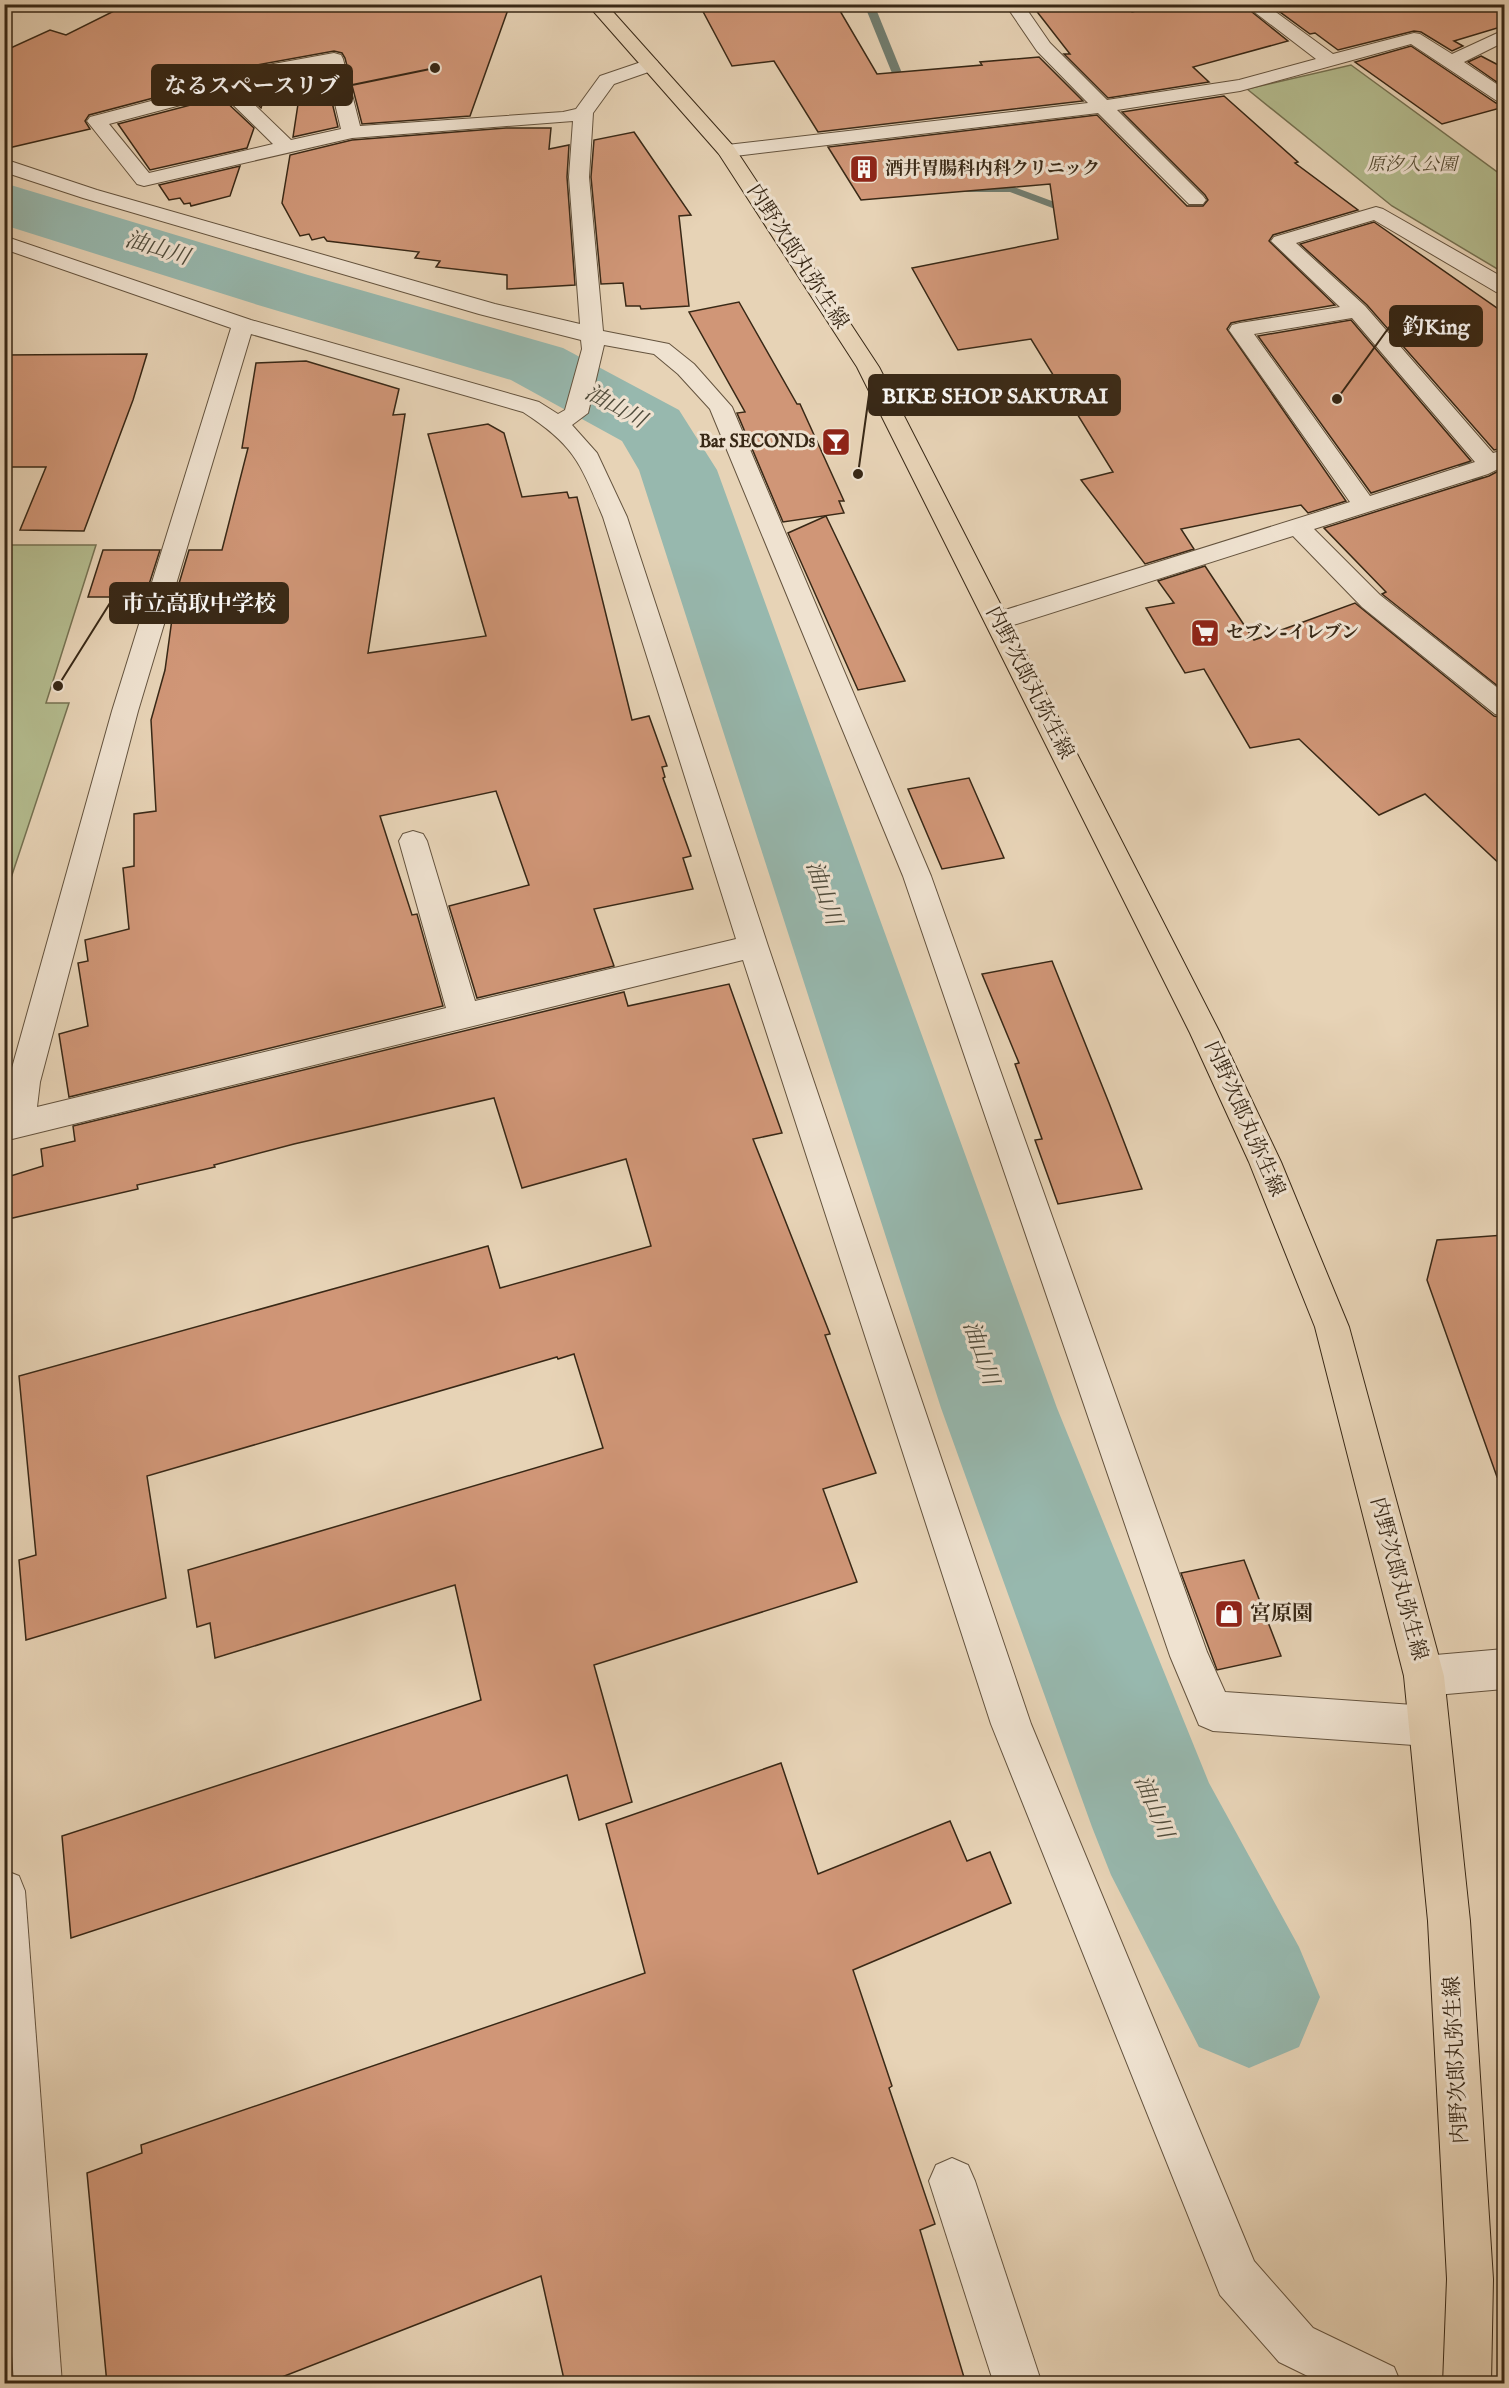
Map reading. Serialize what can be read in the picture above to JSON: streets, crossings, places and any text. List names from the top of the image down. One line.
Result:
{"streets":{"main road":["内野次郎丸弥生線"]},"water":["油山川"],"parks":["原汐入公園"],"places":{"other":["なるスペースリブ","釣King","BIKE SHOP SAKURAI","市立高取中学校"],"building":["酒井胃腸科内科クリニック"],"bar":["Bar SECONDs"],"supermarket":["セブン-イレブン"],"shop":["宮原園"]}}
